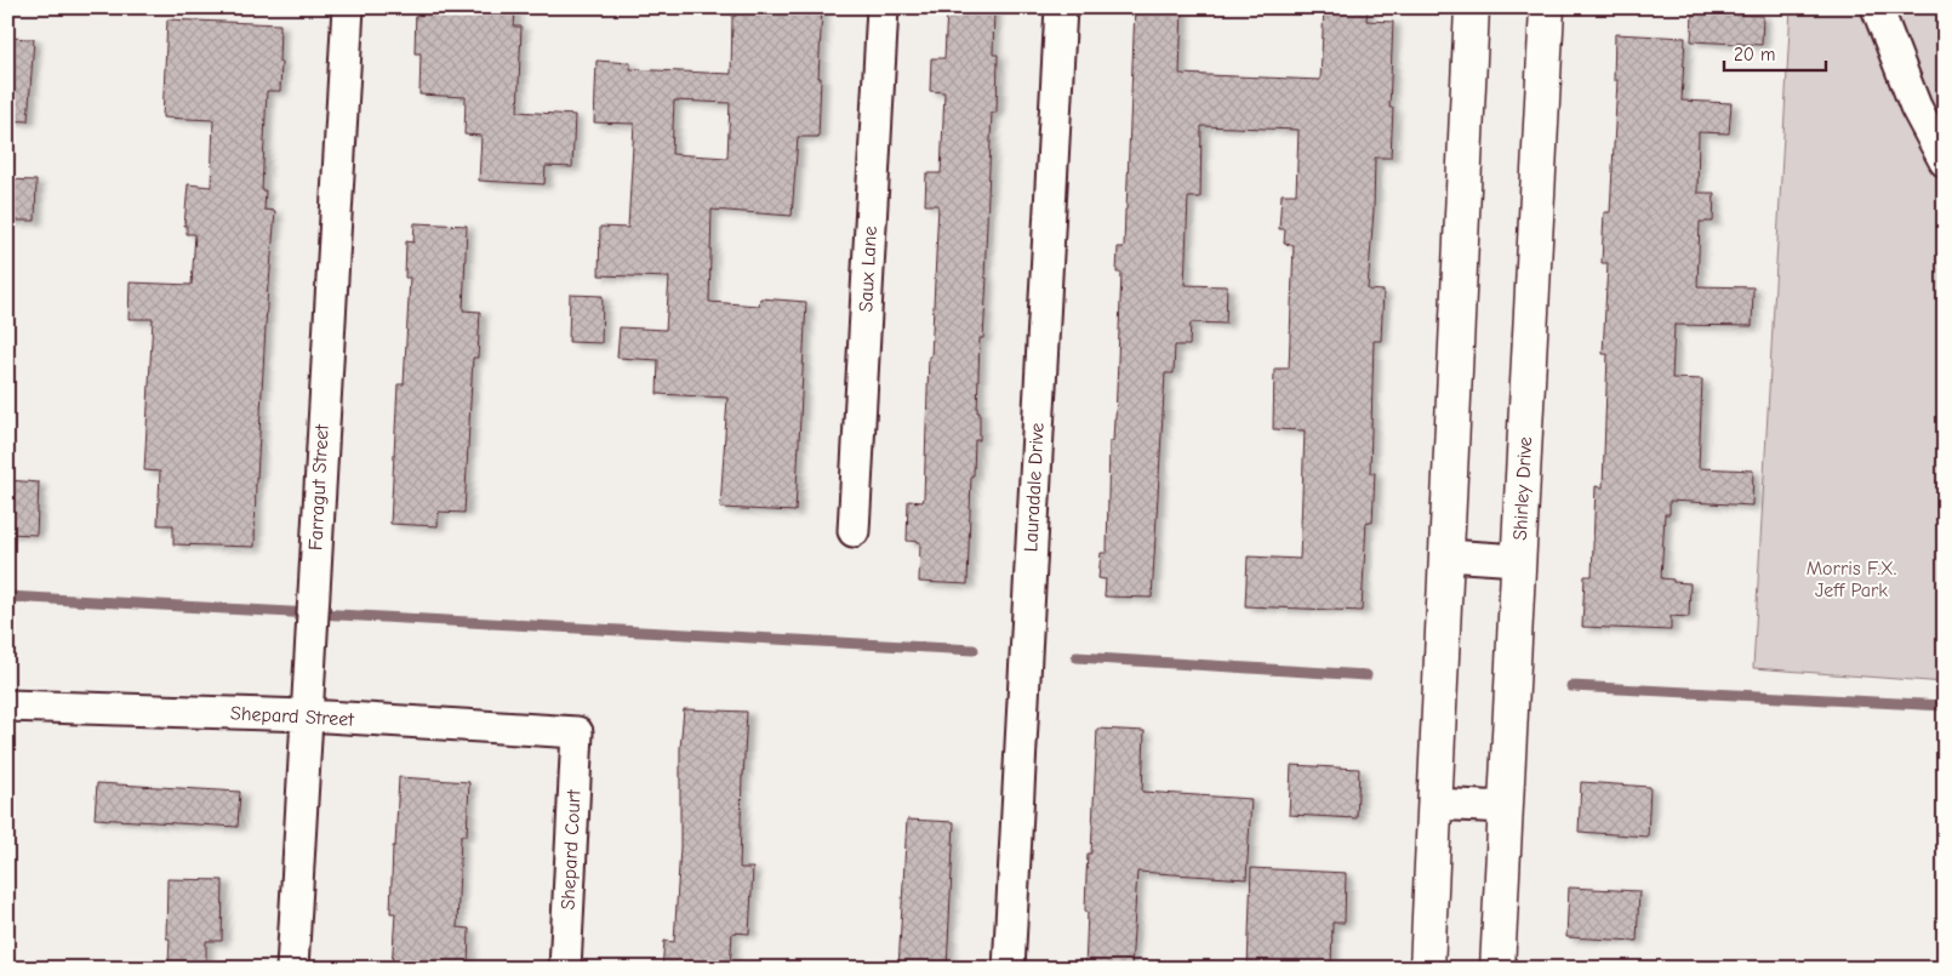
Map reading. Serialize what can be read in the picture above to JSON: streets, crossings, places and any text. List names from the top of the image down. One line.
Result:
{"streets":{"street":["Saux Lane","Farragut Street","Lauradale Drive","Shirley Drive","Shepard Street","Shepard Court"]},"crossings":[["Farragut Street","Shepard Street"],["Shepard Street","Shepard Court"]],"parks":["Morris F.X. Jeff Park"],"scale_bar":"20 m"}
